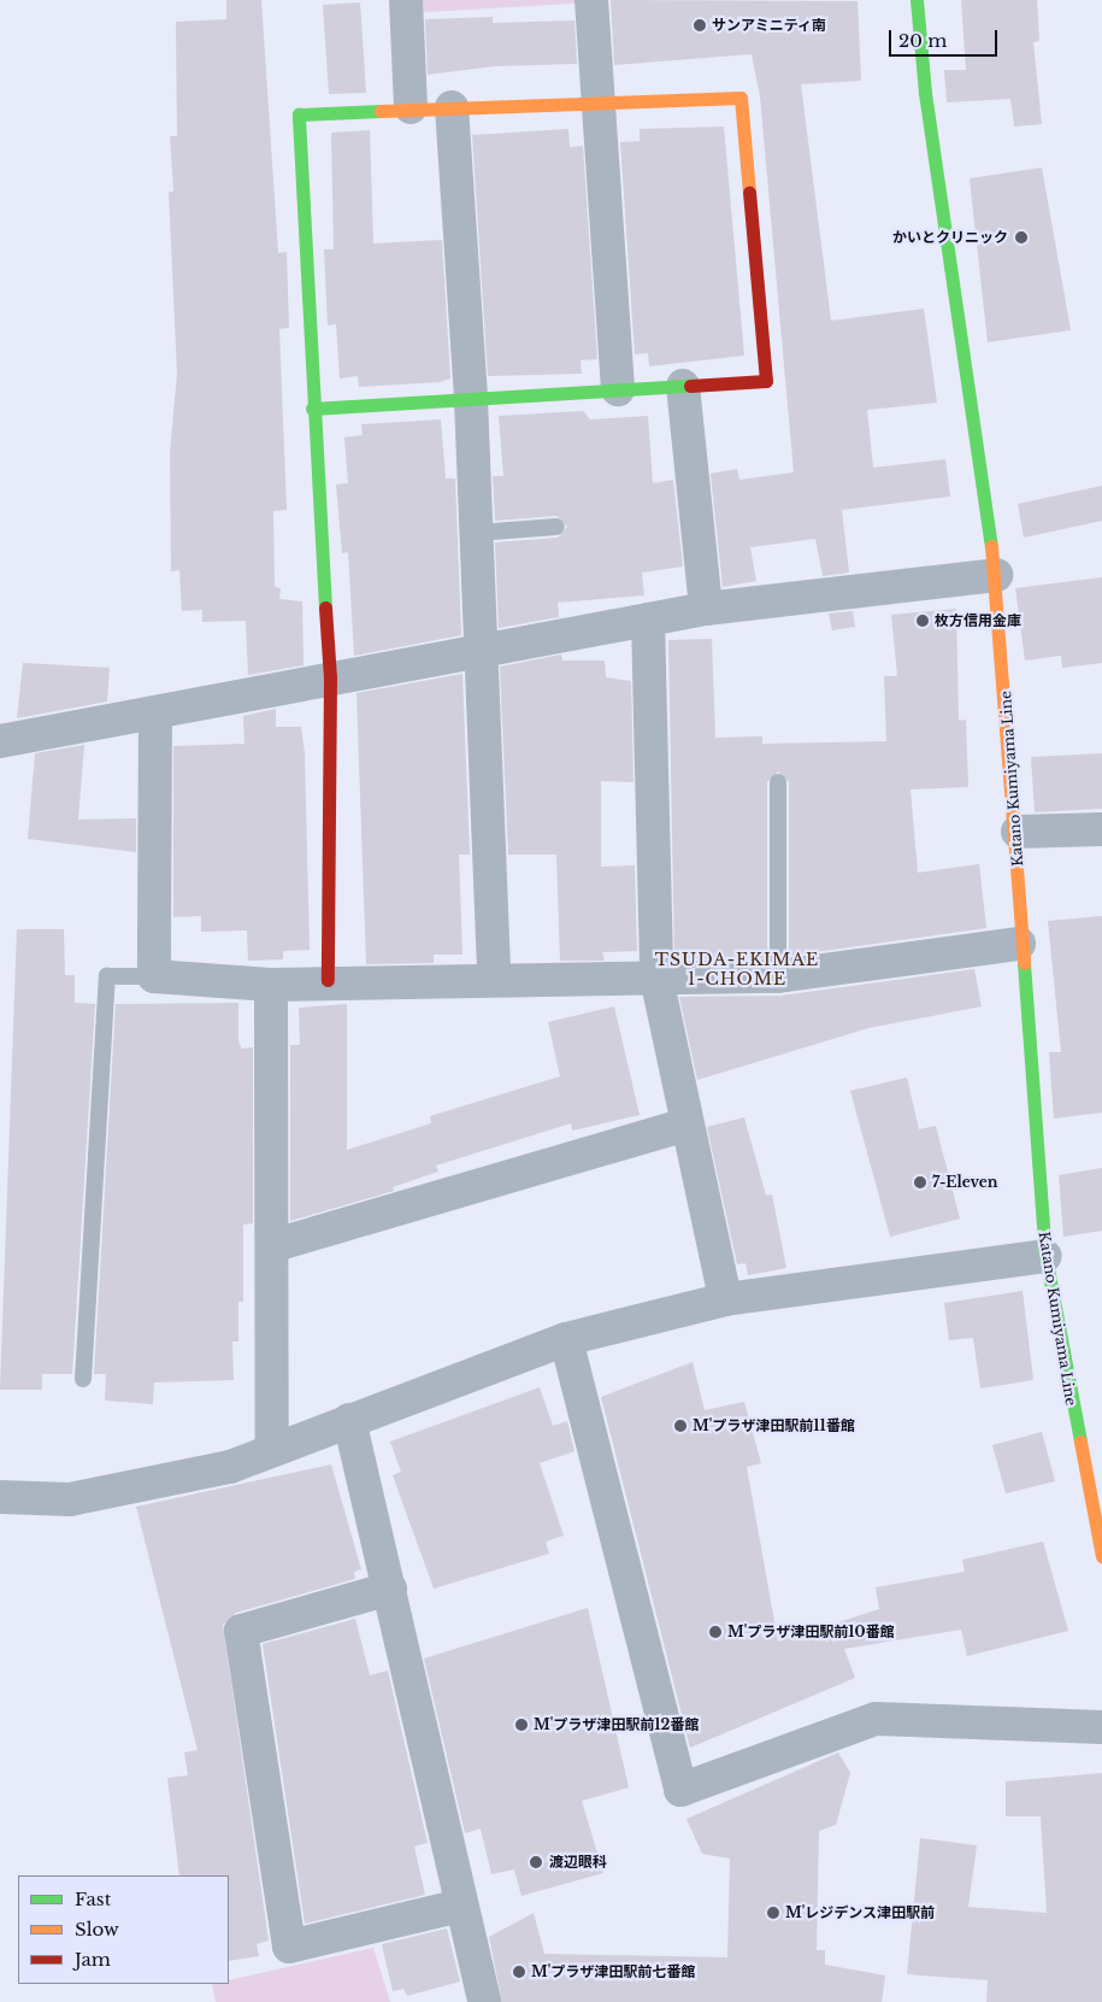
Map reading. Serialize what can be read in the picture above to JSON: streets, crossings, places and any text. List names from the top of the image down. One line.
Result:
{"streets":{"street":["Katano Kumiyama Line"]},"districts":["TSUDA-EKIMAE 1-CHOME"],"places":["サンアミニティ南","かいとクリニック","枚方信用金庫","7-Eleven","M'プラザ津田駅前11番館","M'プラザ津田駅前10番館","M'プラザ津田駅前12番館","渡辺眼科","M'レジデンス津田駅前","M'プラザ津田駅前七番館"],"legend":["Fast","Slow","Jam"],"scale_bar":"20 m"}
